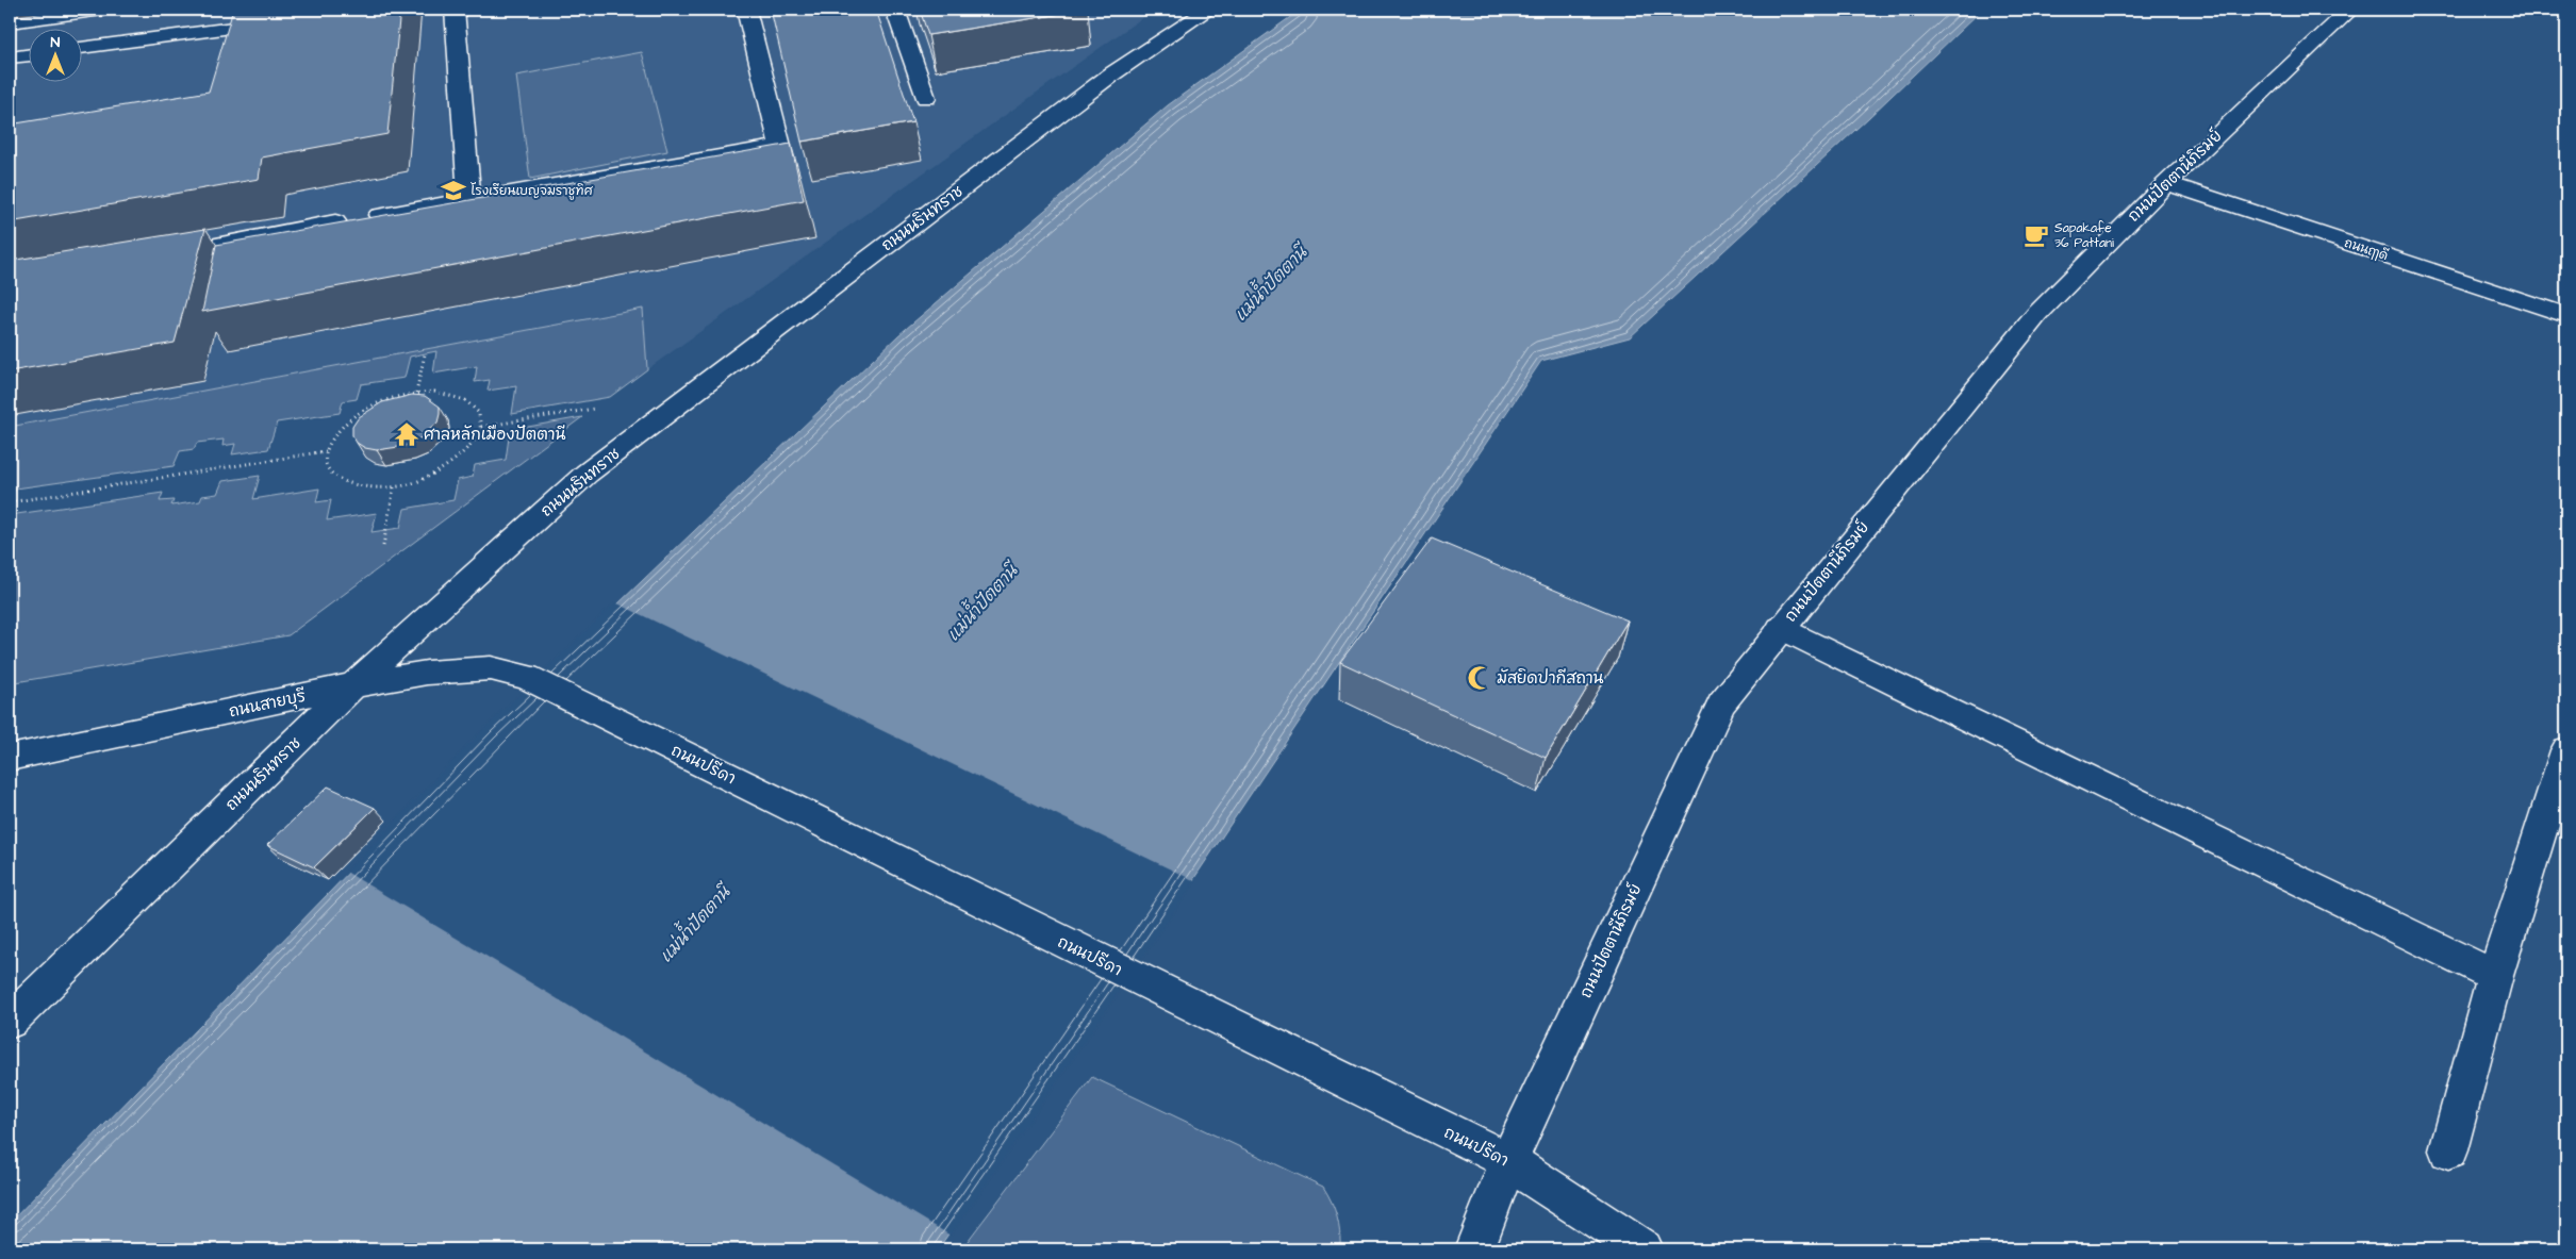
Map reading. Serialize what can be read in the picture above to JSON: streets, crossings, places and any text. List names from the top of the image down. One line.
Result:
{"streets":{"street":["ถนนปัตตานีภิรมย์","ถนนนรินทราช","ถนนฤๅดี","ถนนสายบุรี","ถนนปรีดา"]},"crossings":[["ถนนปัตตานีภิรมย์","ถนนฤๅดี"],["ถนนปัตตานีภิรมย์","ถนนปรีดา"],["ถนนนรินทราช","ถนนสายบุรี"],["ถนนสายบุรี","ถนนปรีดา"]],"water":["แม่น้ำปัตตานี"],"places":{"school or university":["โรงเรียนเบญจมราชูทิศ"],"cafe":["Sapakafe 36 Pattani"],"temple":["ศาลหลักเมืองปัตตานี"],"mosque":["มัสยิดปากีสถาน"]},"north":"top"}
